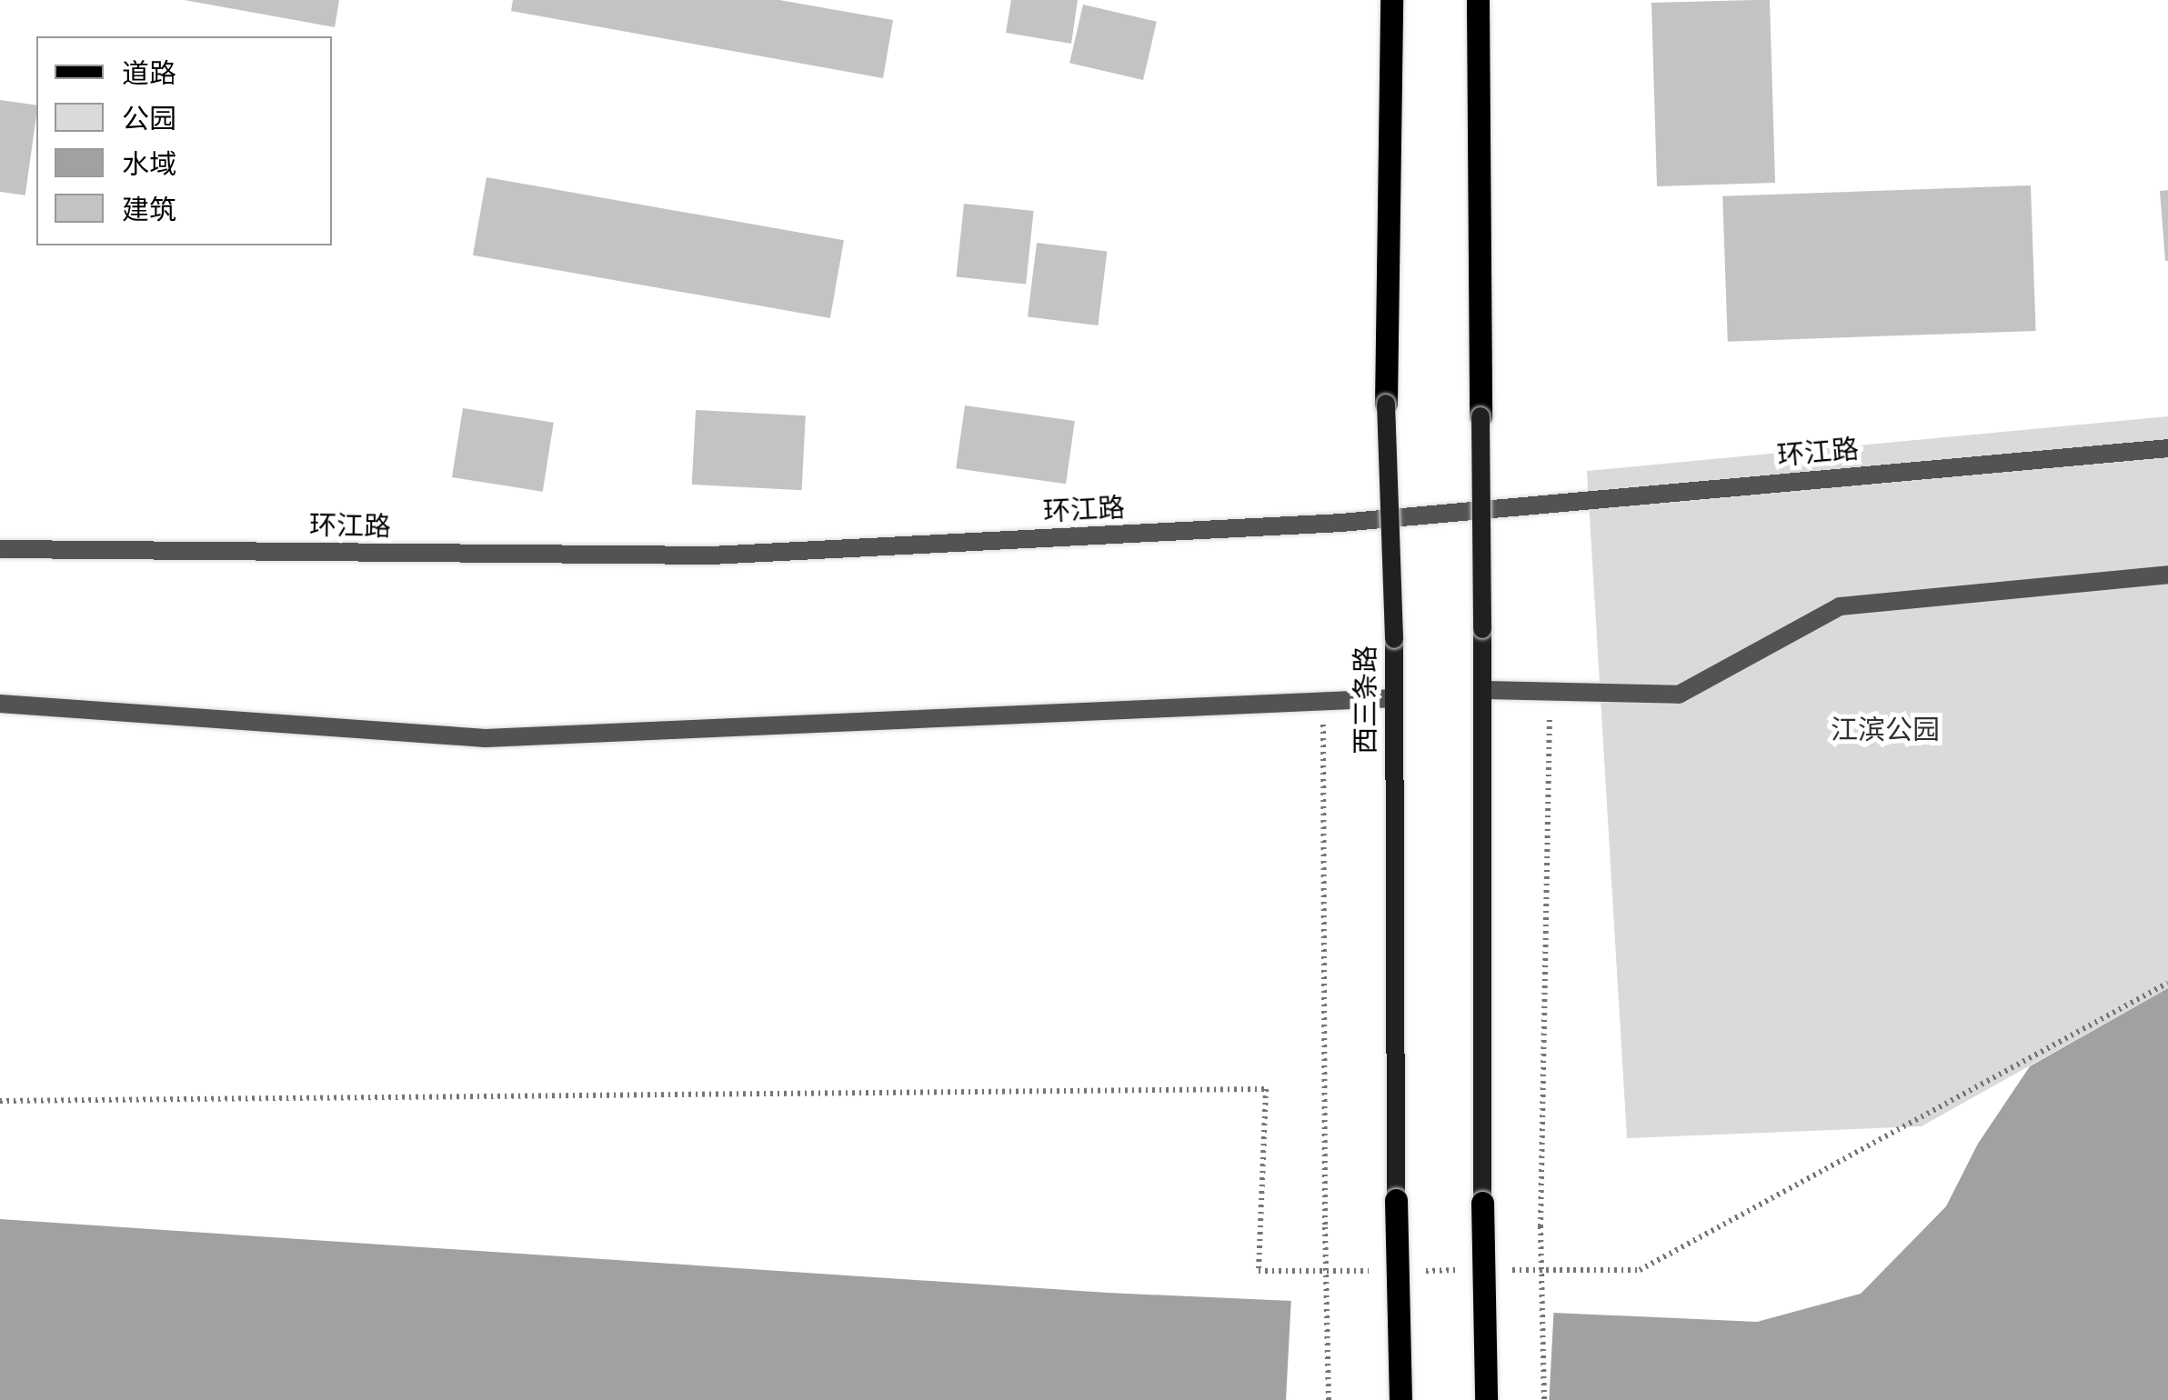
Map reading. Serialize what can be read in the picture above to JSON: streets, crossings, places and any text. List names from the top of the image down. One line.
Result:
{"streets":{"main road":["西三条路"],"street":["环江路"]},"parks":["江滨公园"],"legend":["道路","公园","水域","建筑"]}
